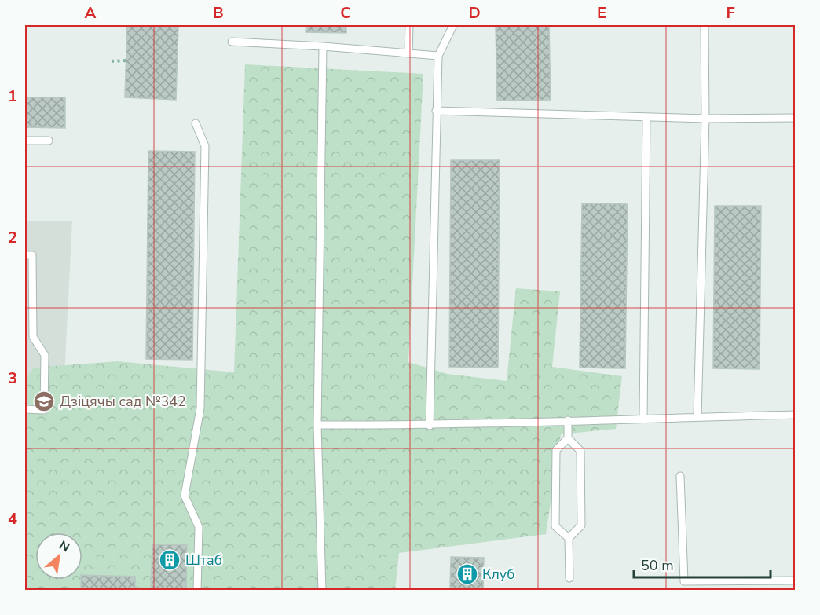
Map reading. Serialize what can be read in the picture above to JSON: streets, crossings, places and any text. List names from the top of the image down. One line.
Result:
{"places":{"school or university":["Дзіцячы сад №342"],"building":["Штаб","Клуб"]},"scale_bar":"50 m","north":"top right","grid":{"columns":["A","B","C","D","E","F"],"rows":["1","2","3","4"]}}
